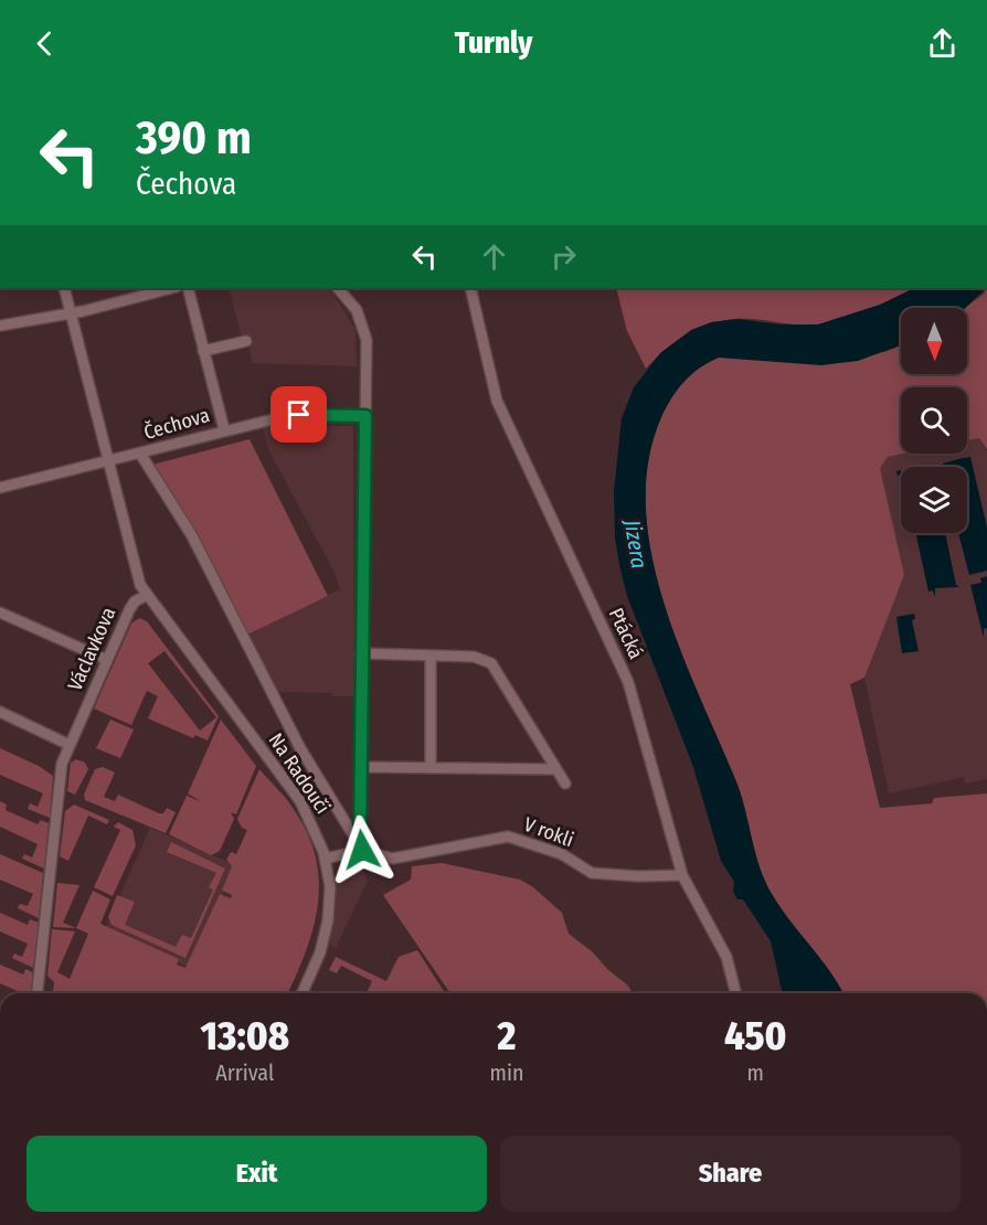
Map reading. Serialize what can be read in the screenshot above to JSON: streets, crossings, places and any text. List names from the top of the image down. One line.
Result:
{"streets":{"street":["Čechova","Ptácká","Václavkova","Na Radouči","V rokli"]},"crossings":[["Ptácká","V rokli"],["Václavkova","Na Radouči"]],"water":["Jizera"],"north":"bottom","page":{"header":"Turnly","turn":["390 m","Čechova"],"eta":["13:08","Arrival","2","min","450","m"],"buttons":["Exit","Share"]}}
